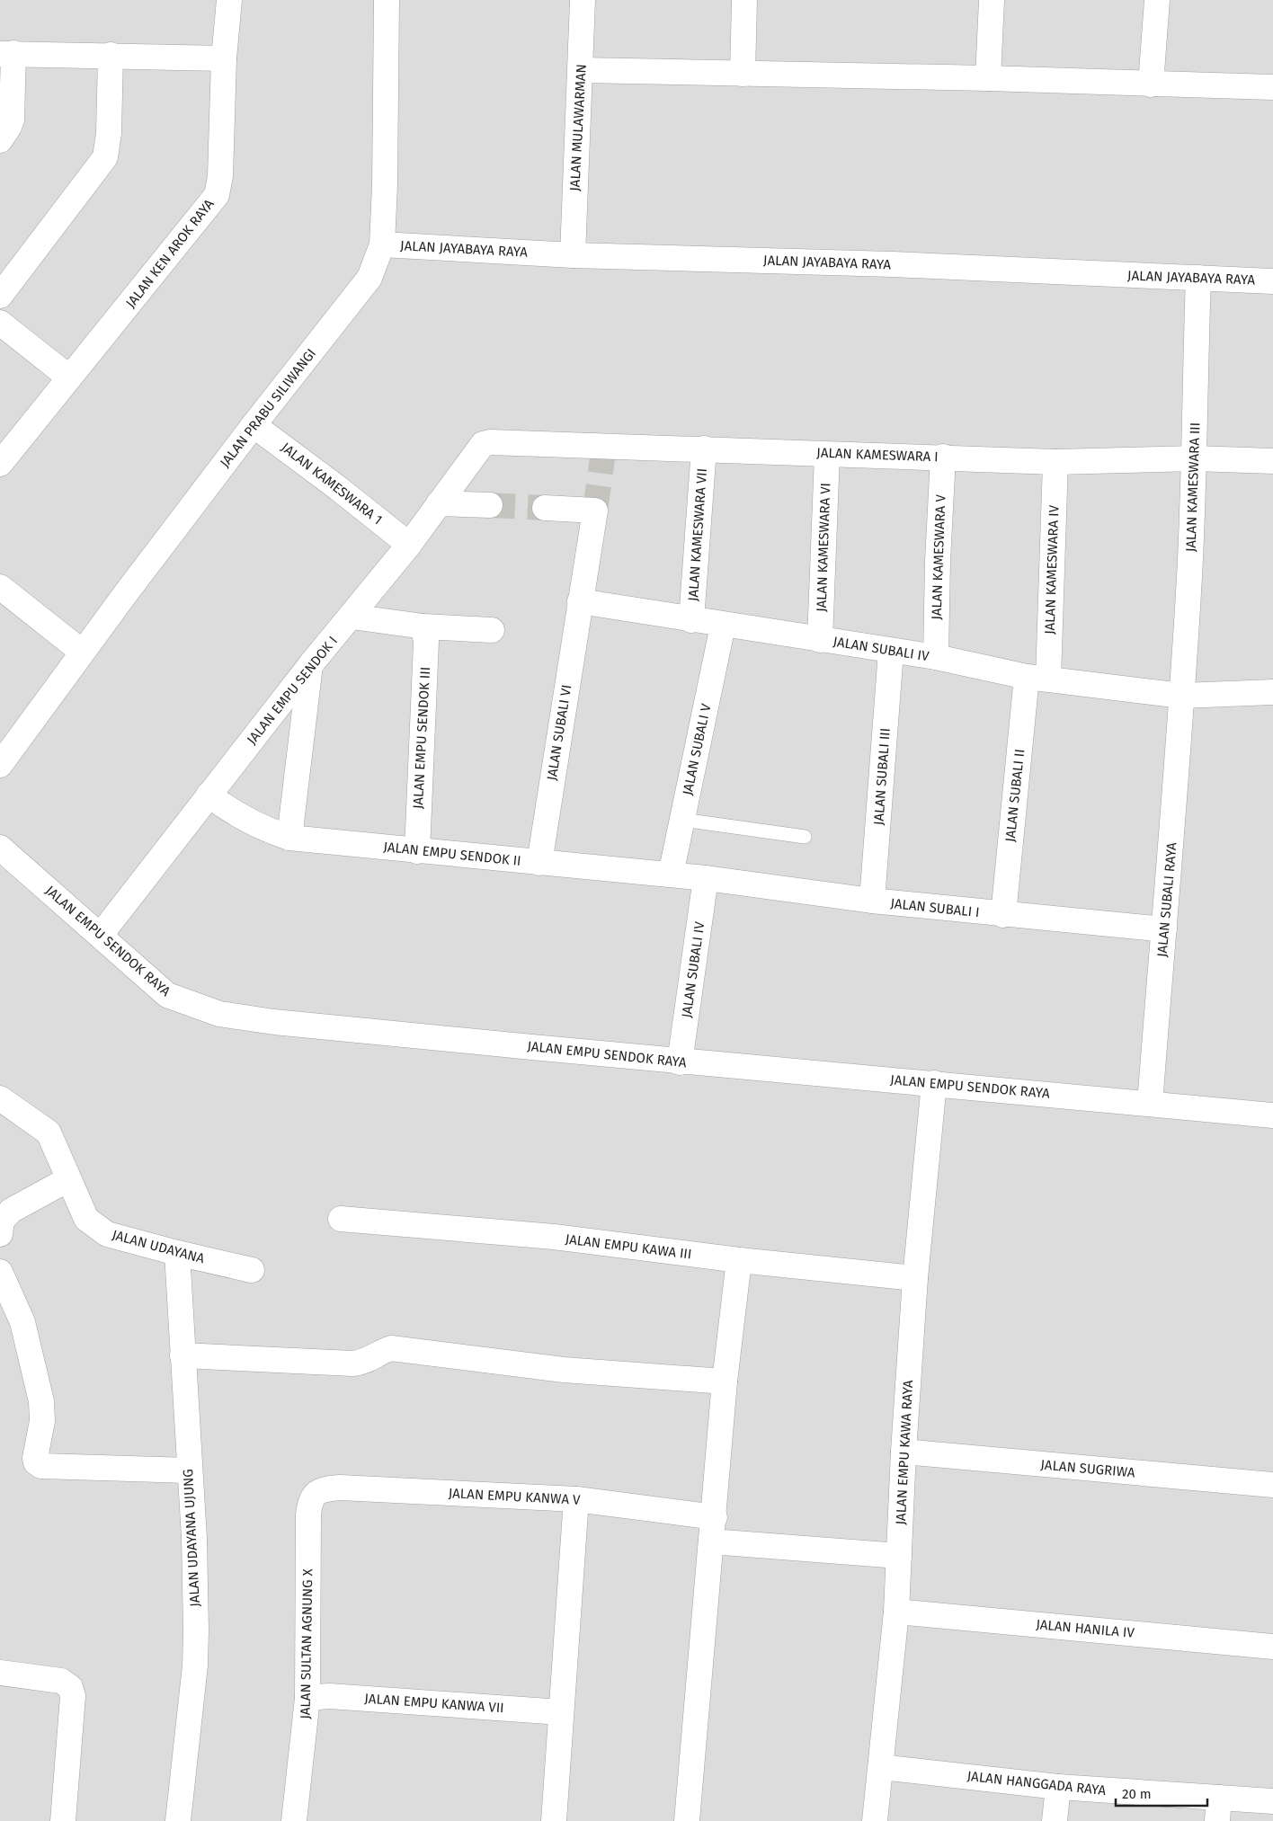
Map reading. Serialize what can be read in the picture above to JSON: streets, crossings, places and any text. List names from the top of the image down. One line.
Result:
{"streets":{"street":["JALAN MULAWARMAN","JALAN JAYABAYA RAYA","JALAN KEN AROK RAYA","JALAN PRABU SILIWANGI","JALAN KAMESWARA I","JALAN KAMESWARA 1","JALAN KAMESWARA III","JALAN KAMESWARA VII","JALAN KAMESWARA VI","JALAN KAMESWARA V","JALAN KAMESWARA IV","JALAN SUBALI IV","JALAN EMPU SENDOK I","JALAN SUBALI VI","JALAN EMPU SENDOK III","JALAN SUBALI V","JALAN SUBALI III","JALAN SUBALI II","JALAN EMPU SENDOK II","JALAN SUBALI RAYA","JALAN SUBALI I","JALAN EMPU SENDOK RAYA","JALAN UDAYANA","JALAN EMPU KAWA III","JALAN EMPU KAWA RAYA","JALAN SUGRIWA","JALAN EMPU KANWA V","JALAN UDAYANA UJUNG","JALAN HANILA IV","JALAN SULTAN AGNUNG X","JALAN EMPU KANWA VII","JALAN HANGGADA RAYA"]},"crossings":[["JALAN MULAWARMAN","JALAN JAYABAYA RAYA"],["JALAN JAYABAYA RAYA","JALAN PRABU SILIWANGI"],["JALAN JAYABAYA RAYA","JALAN KAMESWARA III"],["JALAN PRABU SILIWANGI","JALAN KAMESWARA 1"],["JALAN KAMESWARA I","JALAN KAMESWARA III"],["JALAN KAMESWARA I","JALAN KAMESWARA VII"],["JALAN KAMESWARA I","JALAN KAMESWARA VI"],["JALAN KAMESWARA I","JALAN KAMESWARA V"],["JALAN KAMESWARA I","JALAN KAMESWARA IV"],["JALAN KAMESWARA I","JALAN EMPU SENDOK I"],["JALAN KAMESWARA 1","JALAN EMPU SENDOK I"],["JALAN KAMESWARA III","JALAN SUBALI IV"],["JALAN KAMESWARA III","JALAN SUBALI RAYA"],["JALAN KAMESWARA VII","JALAN SUBALI IV"],["JALAN KAMESWARA VI","JALAN SUBALI IV"],["JALAN KAMESWARA V","JALAN SUBALI IV"],["JALAN KAMESWARA IV","JALAN SUBALI IV"],["JALAN KAMESWARA IV","JALAN SUBALI II"],["JALAN SUBALI IV","JALAN SUBALI VI"],["JALAN SUBALI IV","JALAN SUBALI V"],["JALAN SUBALI IV","JALAN SUBALI III"],["JALAN SUBALI IV","JALAN SUBALI II"],["JALAN SUBALI IV","JALAN EMPU SENDOK II"],["JALAN SUBALI IV","JALAN SUBALI RAYA"],["JALAN SUBALI IV","JALAN SUBALI I"],["JALAN SUBALI IV","JALAN EMPU SENDOK RAYA"],["JALAN EMPU SENDOK I","JALAN EMPU SENDOK II"],["JALAN EMPU SENDOK I","JALAN EMPU SENDOK RAYA"],["JALAN SUBALI VI","JALAN EMPU SENDOK II"],["JALAN EMPU SENDOK III","JALAN EMPU SENDOK II"],["JALAN SUBALI V","JALAN EMPU SENDOK II"],["JALAN SUBALI III","JALAN SUBALI I"],["JALAN SUBALI II","JALAN SUBALI I"],["JALAN EMPU SENDOK II","JALAN SUBALI I"],["JALAN SUBALI RAYA","JALAN SUBALI I"],["JALAN SUBALI RAYA","JALAN EMPU SENDOK RAYA"],["JALAN EMPU SENDOK RAYA","JALAN EMPU KAWA RAYA"],["JALAN UDAYANA","JALAN UDAYANA UJUNG"],["JALAN EMPU KAWA III","JALAN EMPU KAWA RAYA"],["JALAN EMPU KAWA RAYA","JALAN SUGRIWA"],["JALAN EMPU KAWA RAYA","JALAN HANILA IV"],["JALAN EMPU KAWA RAYA","JALAN HANGGADA RAYA"],["JALAN EMPU KANWA V","JALAN SULTAN AGNUNG X"],["JALAN SULTAN AGNUNG X","JALAN EMPU KANWA VII"]],"scale_bar":"20 m"}
